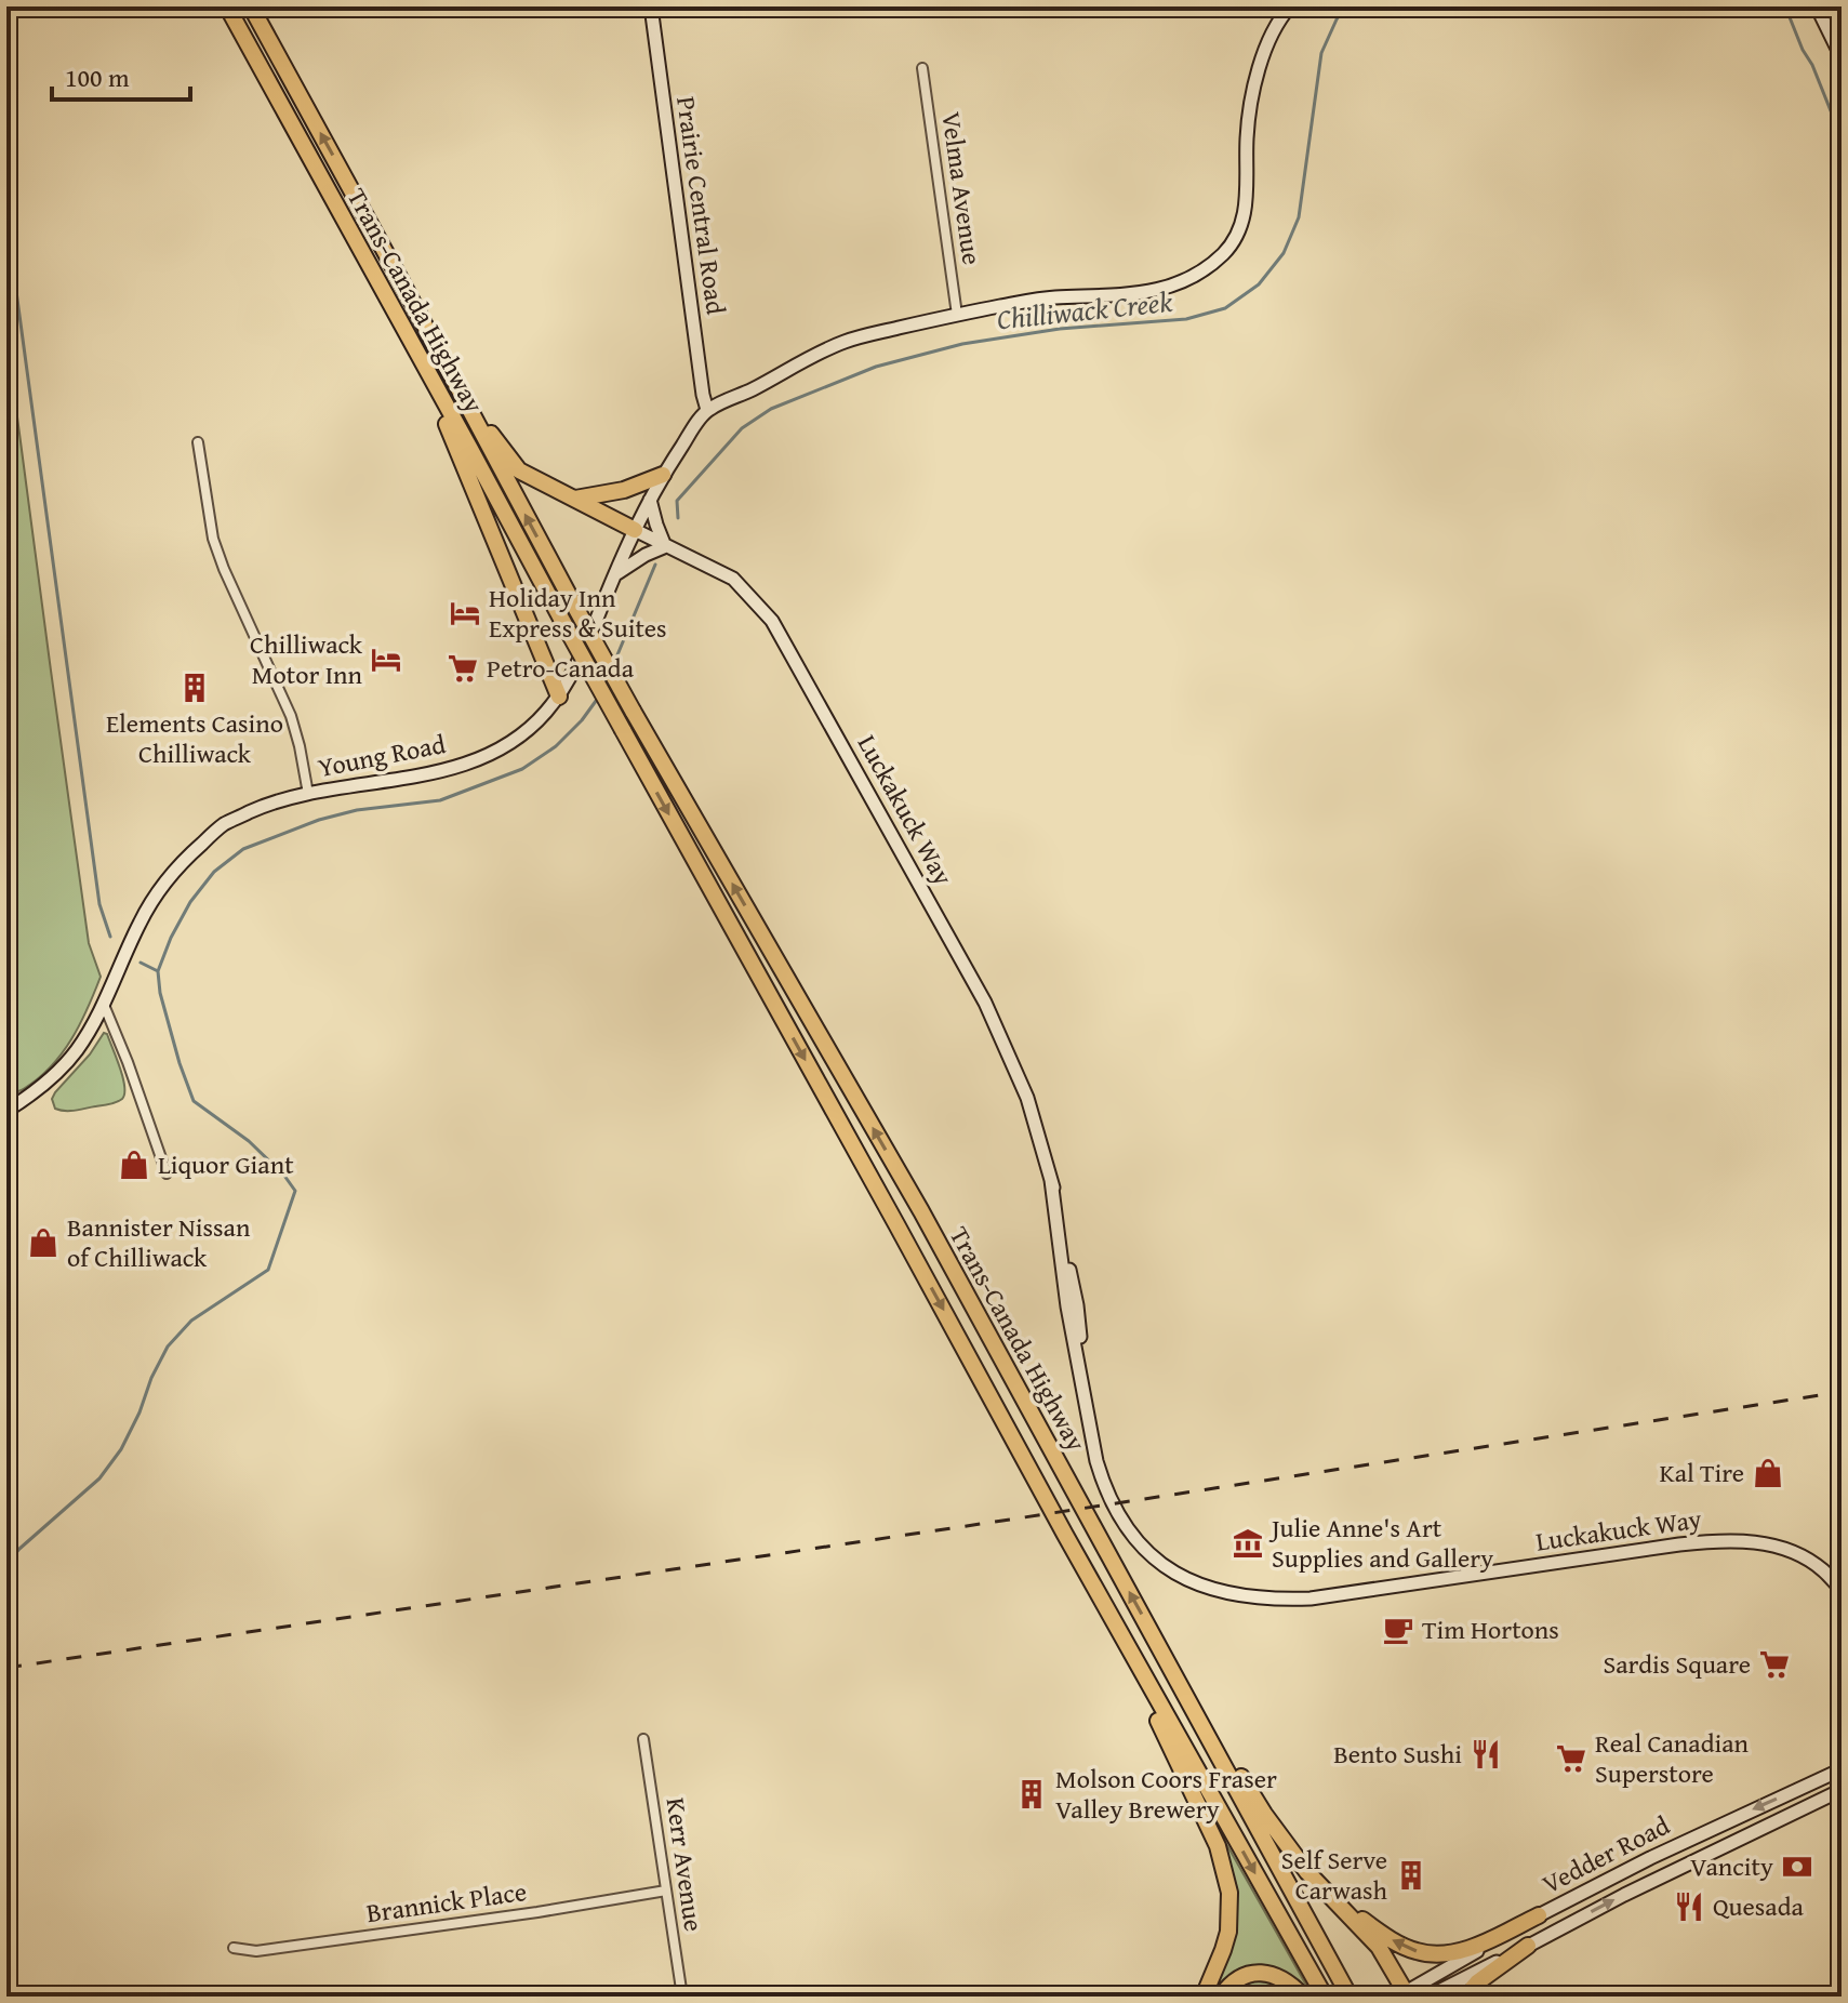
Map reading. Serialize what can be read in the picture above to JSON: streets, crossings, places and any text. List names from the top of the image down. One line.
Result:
{"streets":{"highway":["Trans-Canada Highway"],"main road":["Prairie Central Road","Young Road","Luckakuck Way","Vedder Road"],"street":["Velma Avenue","Kerr Avenue","Brannick Place"]},"crossings":[["Prairie Central Road","Young Road"],["Young Road","Luckakuck Way"],["Kerr Avenue","Brannick Place"]],"water":["Chilliwack Creek"],"places":{"hotel":["Holiday Inn Express & Suites","Chilliwack Motor Inn"],"supermarket":["Petro-Canada","Sardis Square","Real Canadian Superstore"],"building":["Elements Casino Chilliwack","Molson Coors Fraser Valley Brewery","Self Serve Carwash"],"shop":["Liquor Giant","Bannister Nissan of Chilliwack","Kal Tire"],"museum":["Julie Anne's Art Supplies and Gallery"],"cafe":["Tim Hortons"],"restaurant":["Bento Sushi","Quesada"],"bank":["Vancity"]},"scale_bar":"100 m"}
